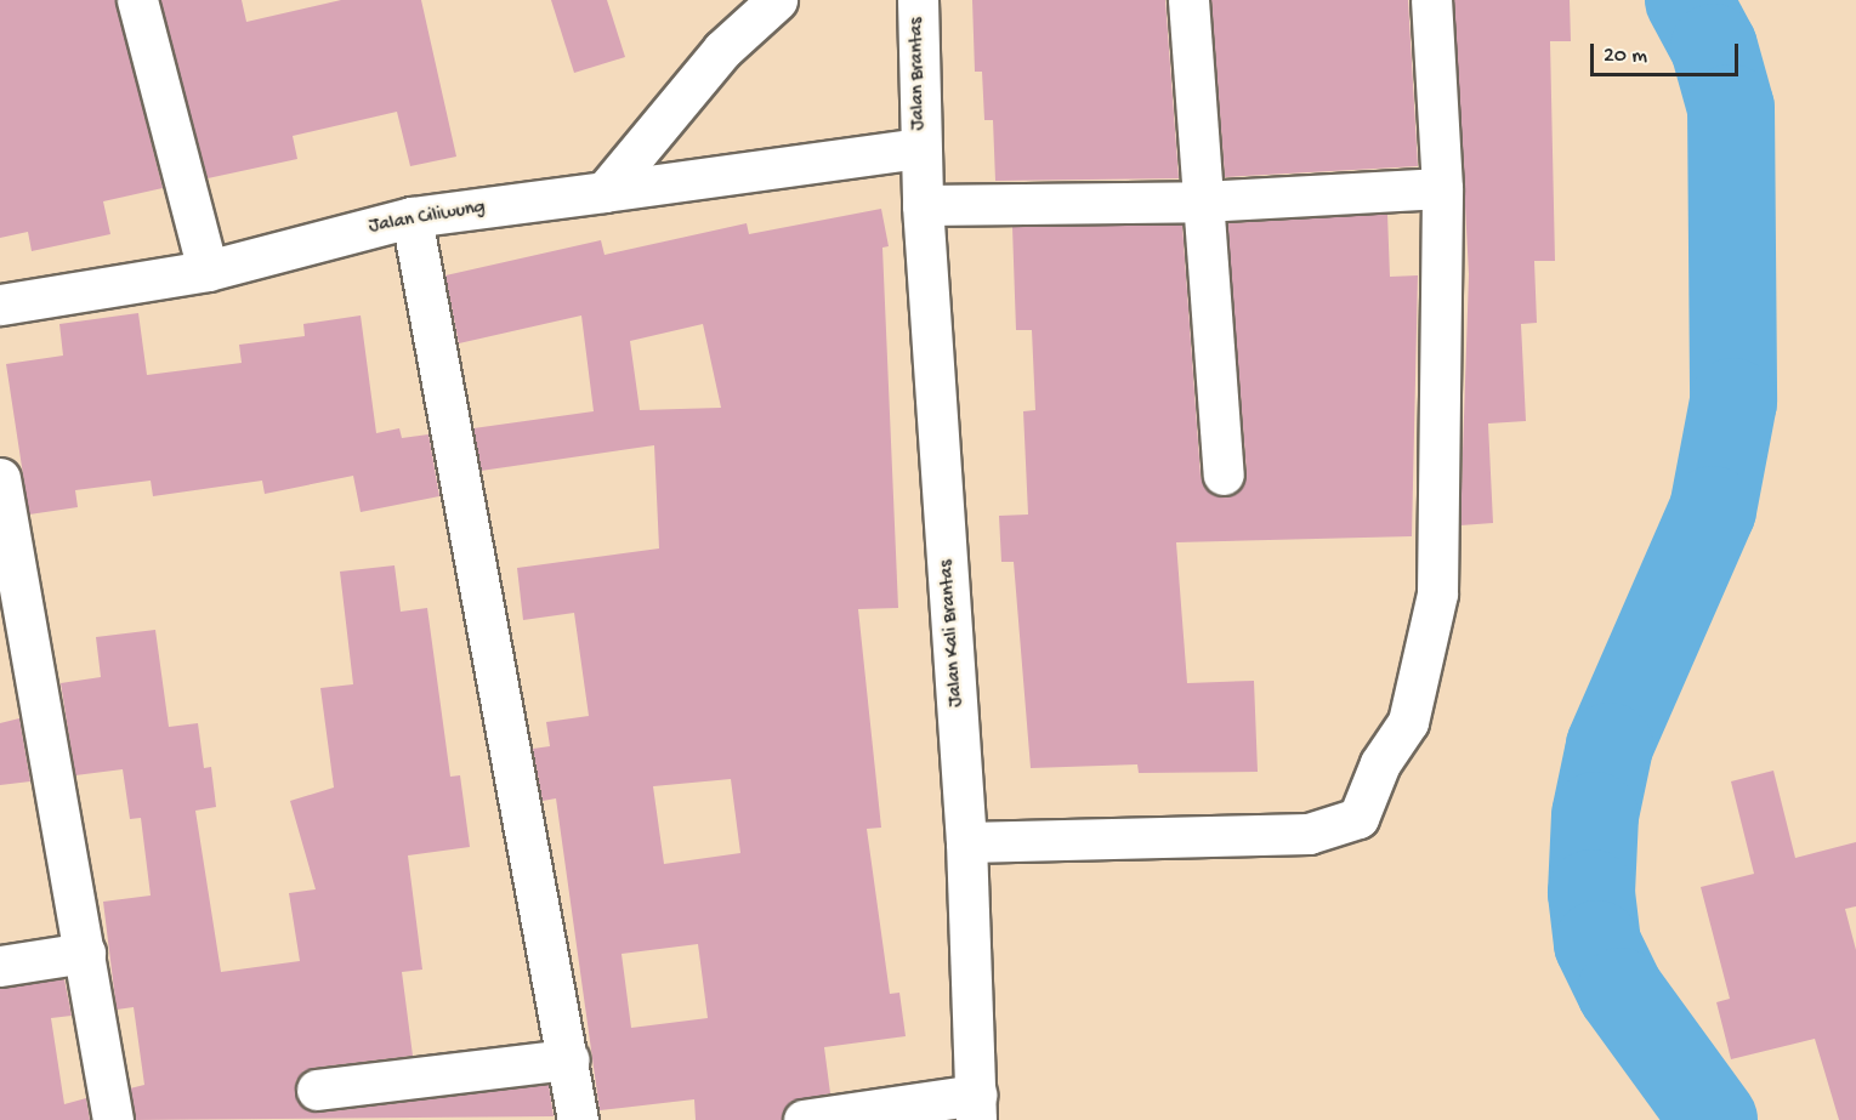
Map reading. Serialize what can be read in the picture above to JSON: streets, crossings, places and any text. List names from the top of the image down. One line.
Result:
{"streets":{"street":["Jalan Brantas","Jalan Ciliwung","Jalan Kali Brantas"]},"crossings":[["Jalan Brantas","Jalan Ciliwung"],["Jalan Brantas","Jalan Kali Brantas"],["Jalan Ciliwung","Jalan Kali Brantas"]],"scale_bar":"20 m"}
